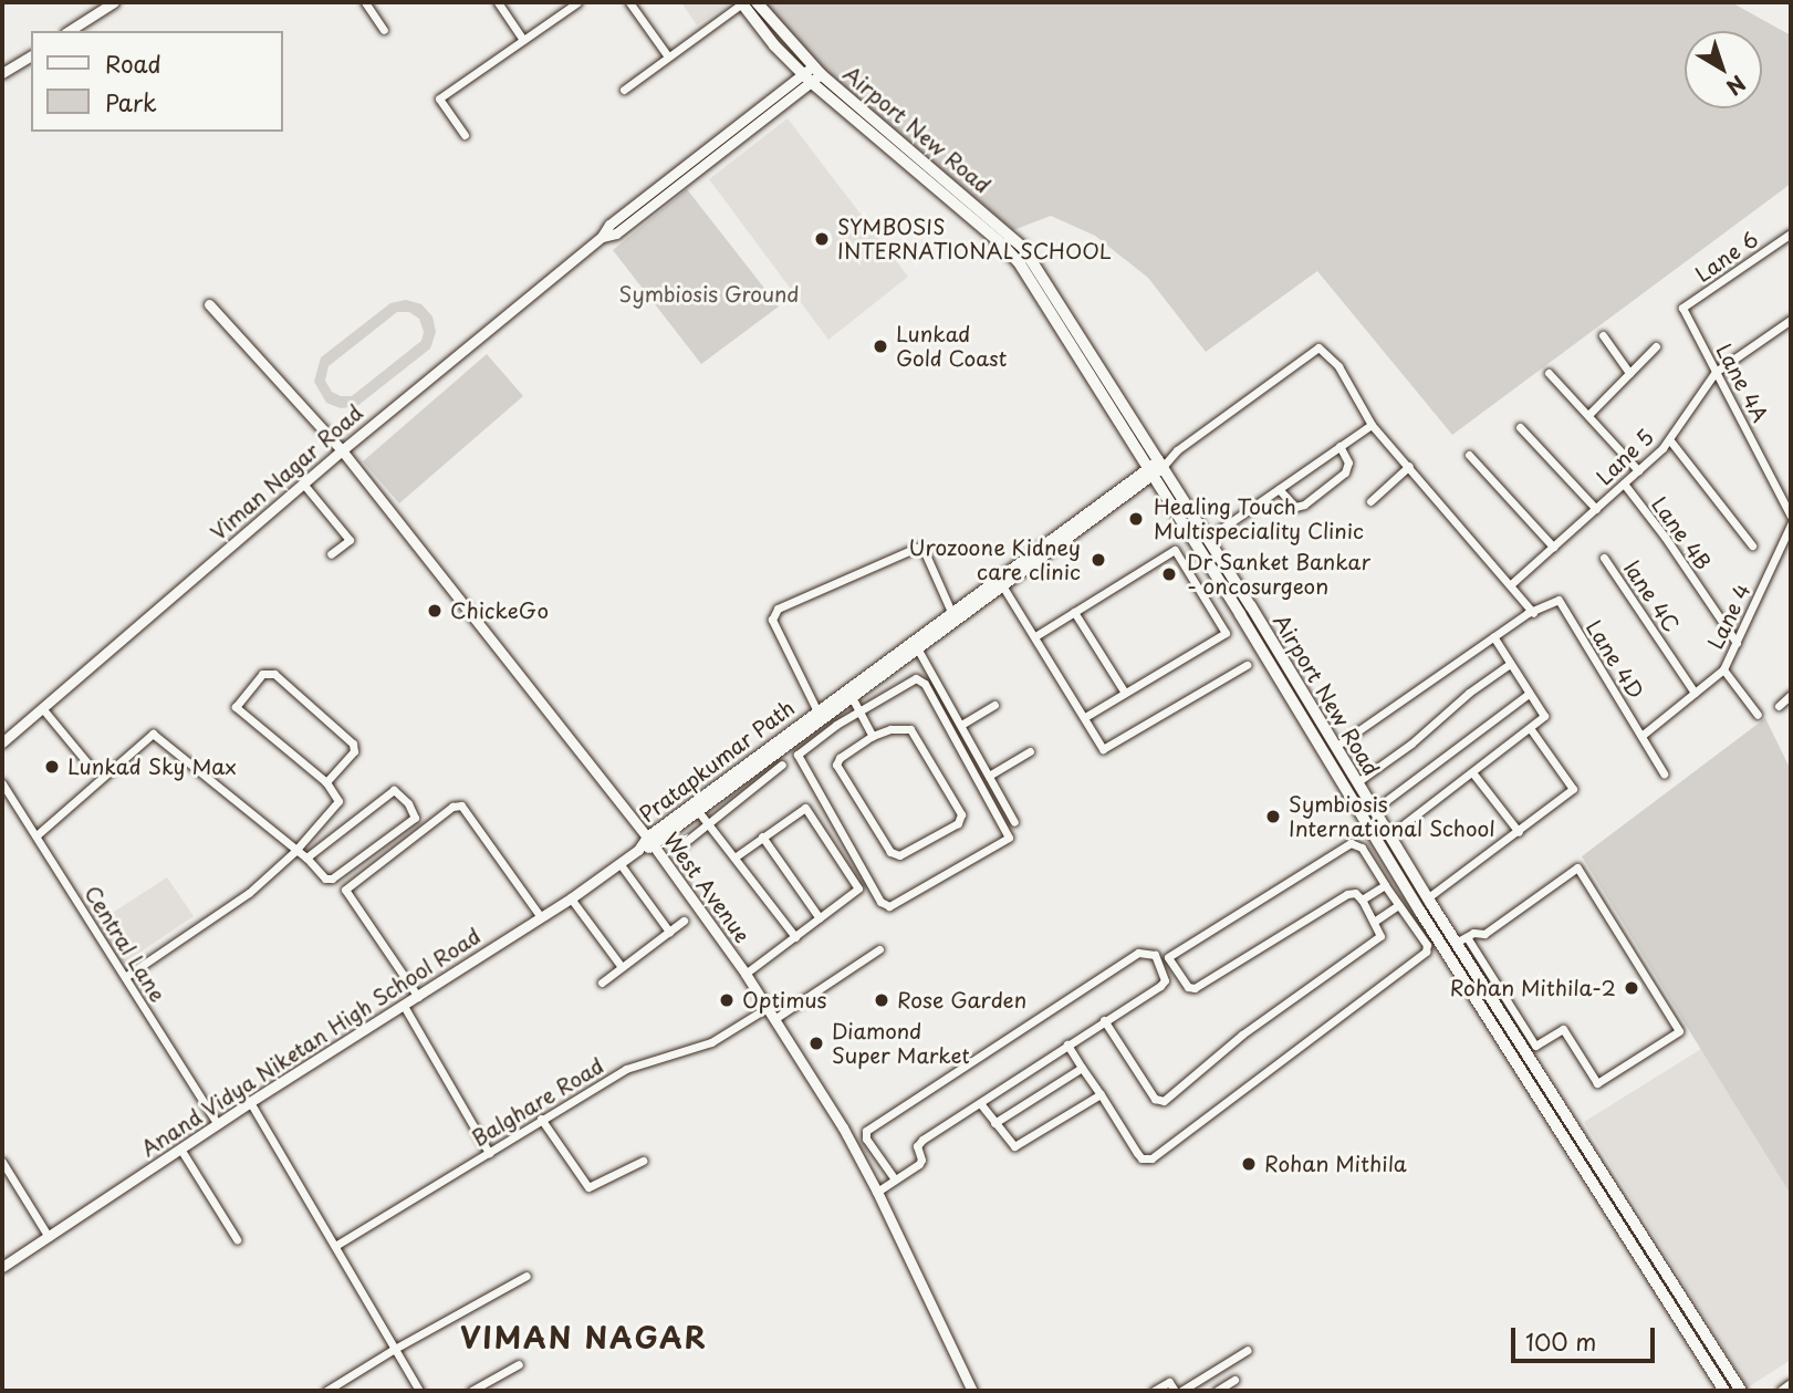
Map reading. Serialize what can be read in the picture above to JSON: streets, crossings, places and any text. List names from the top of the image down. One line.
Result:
{"streets":{"main road":["Airport New Road"],"street":["Lane 6","Lane 4A","Lane 5","Viman Nagar Road","Lane 4B","lane 4C","Lane 4","Lane 4D","Pratapkumar Path","West Avenue","Central Lane","Anand Vidya Niketan High School Road","Balghare Road"]},"crossings":[["Airport New Road","Viman Nagar Road"],["Airport New Road","Pratapkumar Path"],["Lane 6","Lane 4A"],["Lane 4A","Lane 5"],["Lane 5","Lane 4B"],["Viman Nagar Road","West Avenue"],["Lane 4B","Lane 4"],["lane 4C","Lane 4"],["Lane 4","Lane 4D"],["Pratapkumar Path","West Avenue"],["Pratapkumar Path","Anand Vidya Niketan High School Road"],["West Avenue","Balghare Road"],["Central Lane","Anand Vidya Niketan High School Road"]],"districts":["VIMAN NAGAR"],"parks":["Symbiosis Ground"],"places":["SYMBOSIS INTERNATIONAL SCHOOL","Lunkad Gold Coast","Healing Touch Multispeciality Clinic","Urozoone Kidney care clinic","Dr Sanket Bankar - oncosurgeon","ChickeGo","Lunkad Sky Max","Symbiosis International School","Rohan Mithila-2","Optimus","Rose Garden","Diamond Super Market","Rohan Mithila"],"legend":["Road","Park"],"scale_bar":"100 m","north":"bottom right"}
